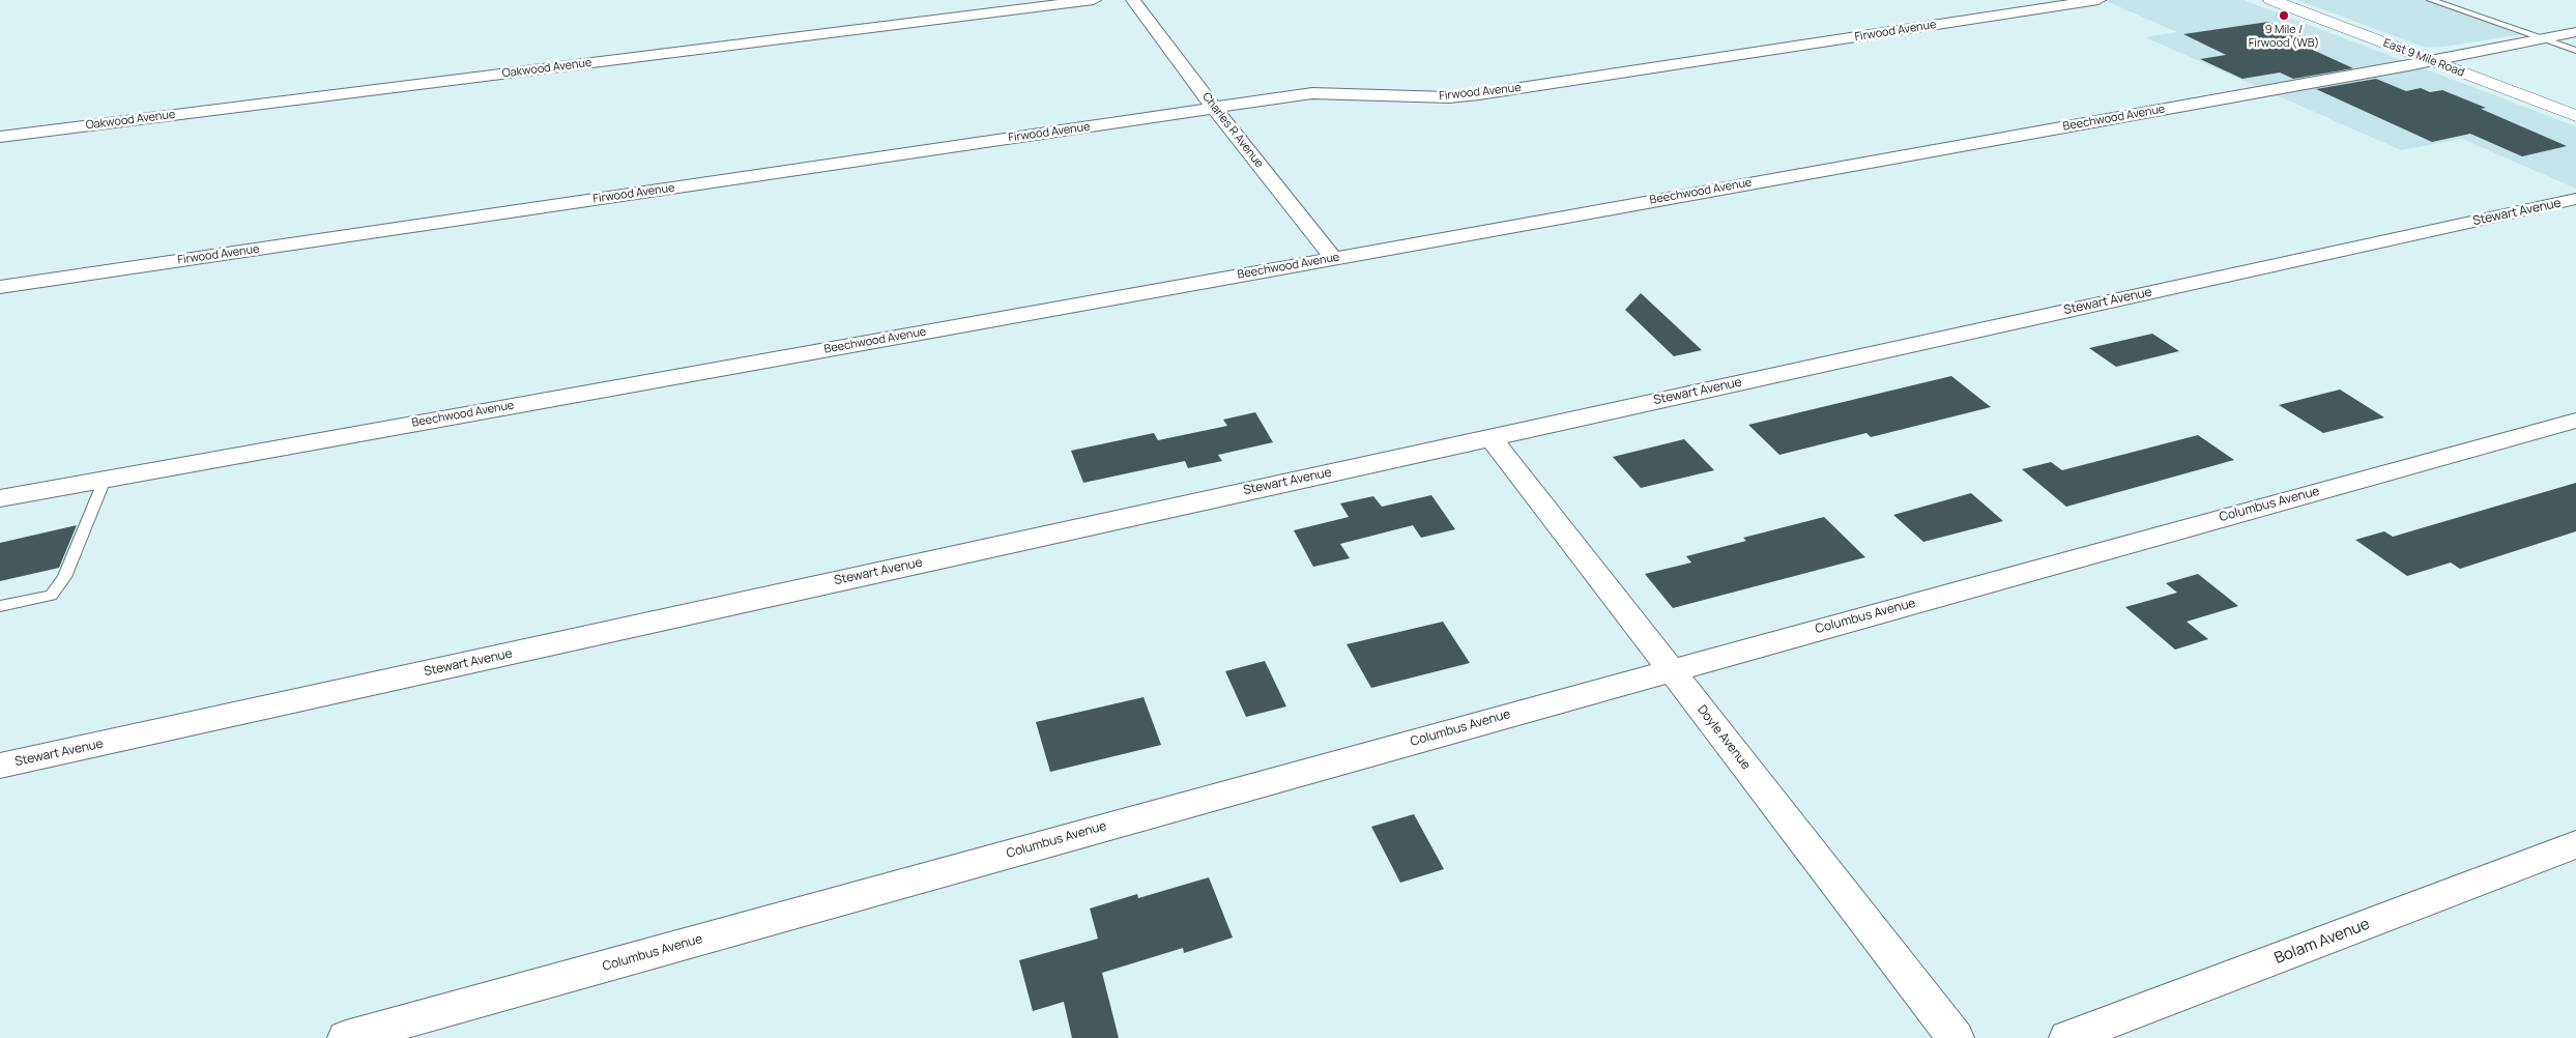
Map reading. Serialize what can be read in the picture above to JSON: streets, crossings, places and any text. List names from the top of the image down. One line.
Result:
{"streets":{"main road":["East 9 Mile Road"],"street":["Firwood Avenue","Oakwood Avenue","Beechwood Avenue","Charles R Avenue","Stewart Avenue","Columbus Avenue","Doyle Avenue","Bolam Avenue"]},"crossings":[["Firwood Avenue","Charles R Avenue"],["East 9 Mile Road","Beechwood Avenue"],["Beechwood Avenue","Charles R Avenue"],["Stewart Avenue","Doyle Avenue"],["Columbus Avenue","Doyle Avenue"]],"places":["9 Mile / Firwood (WB)"]}
